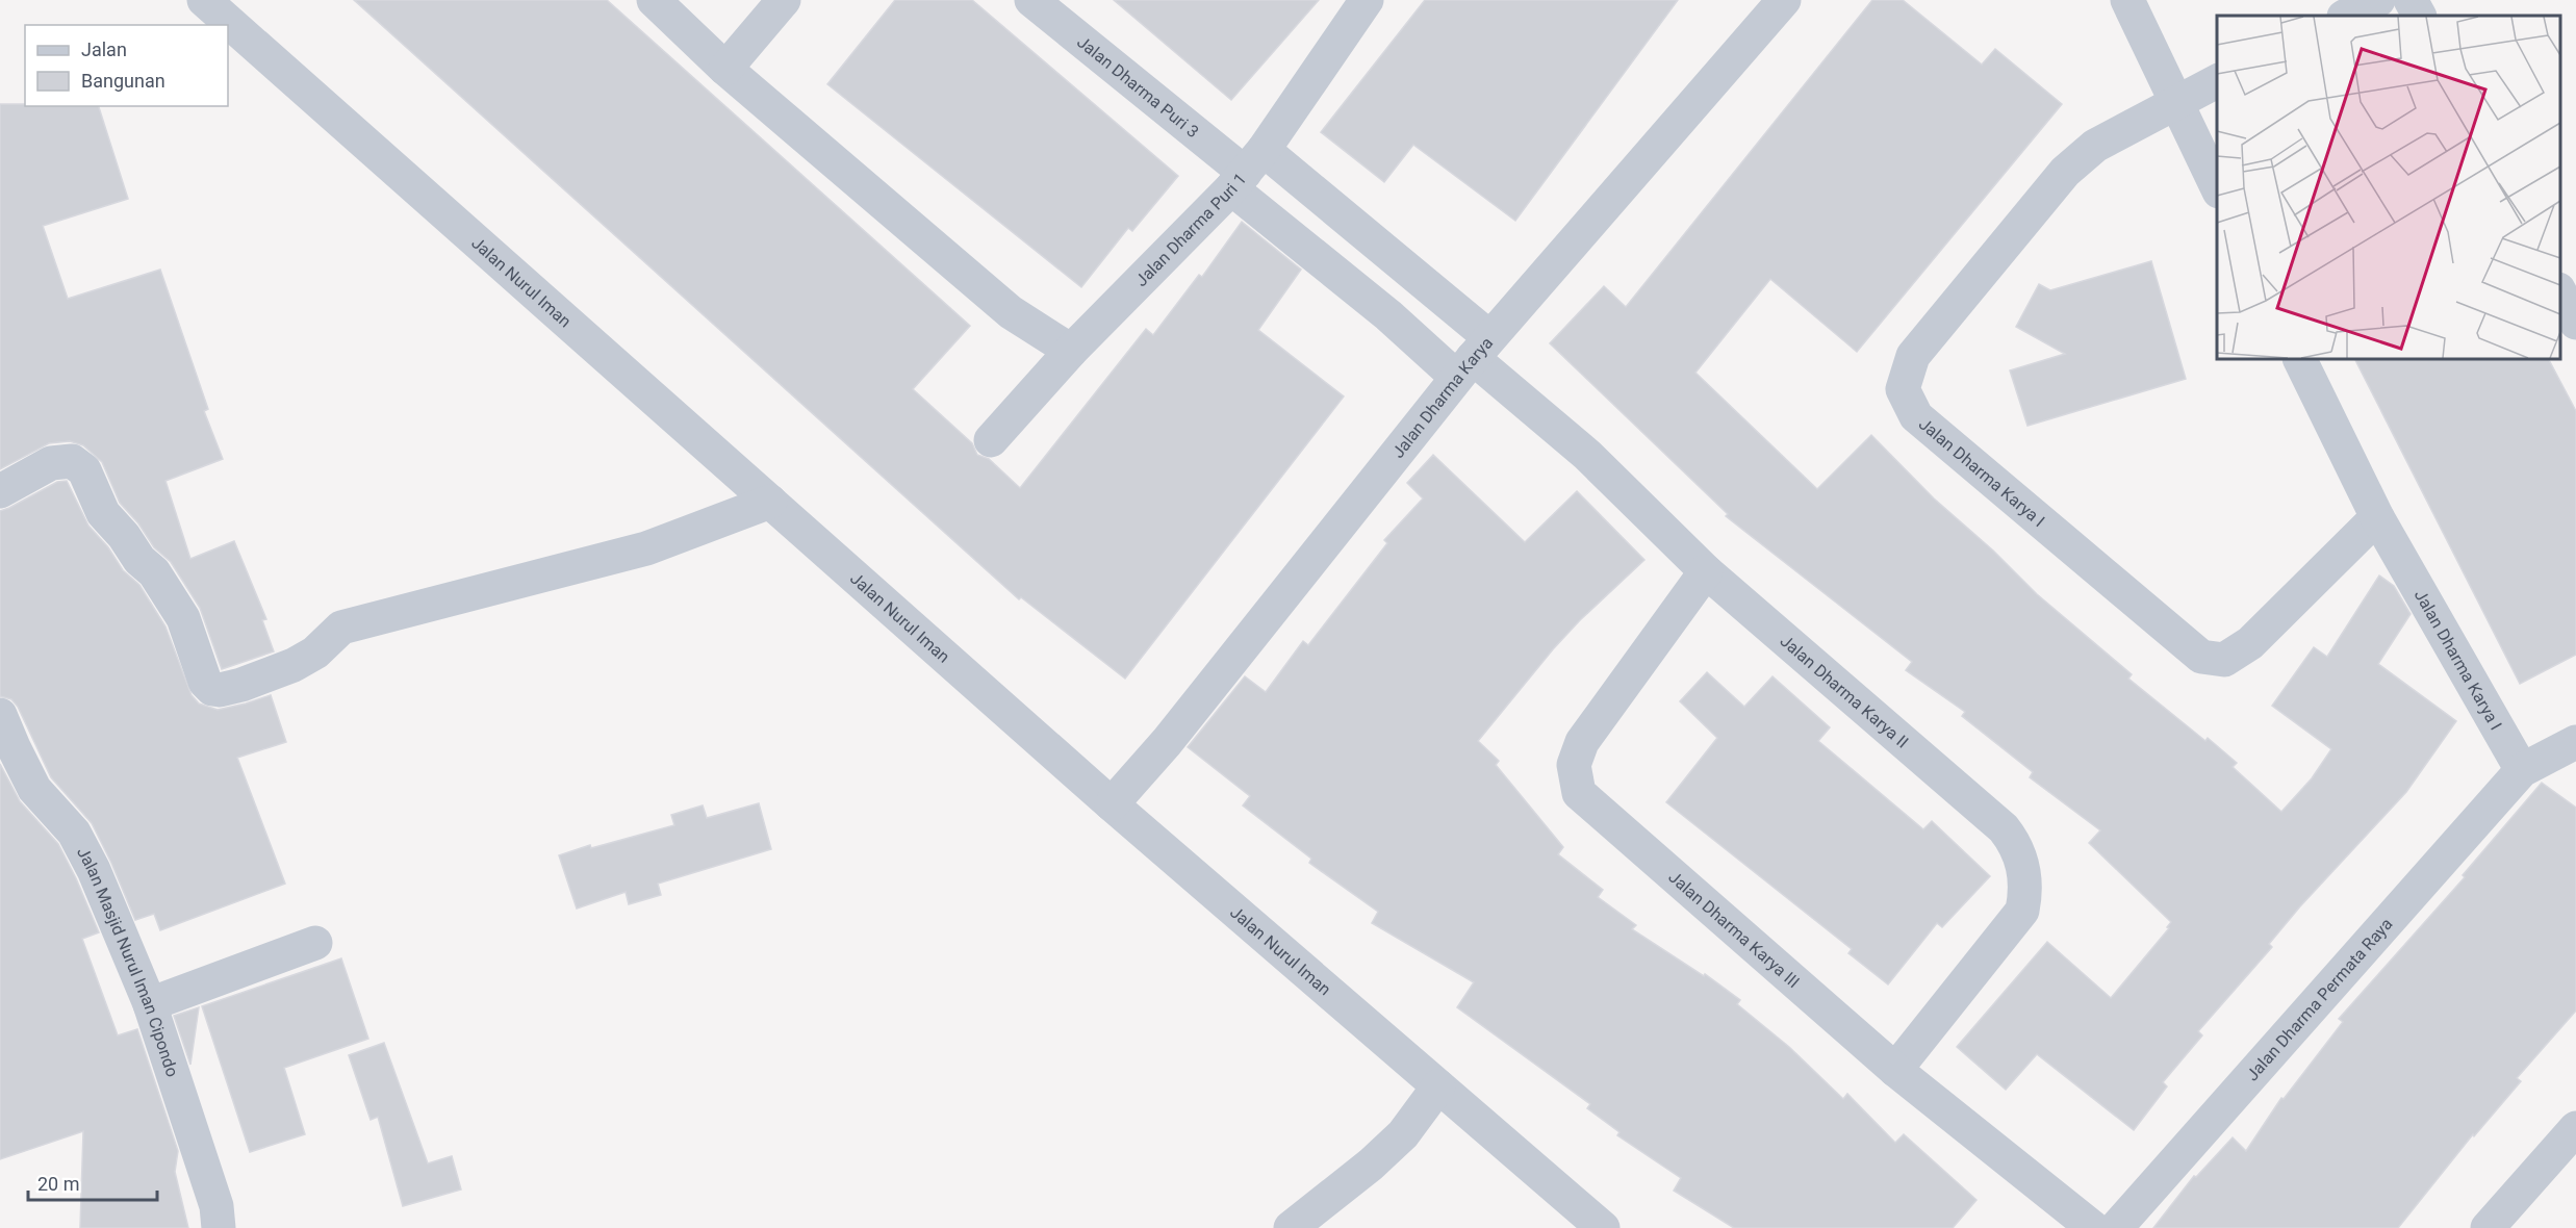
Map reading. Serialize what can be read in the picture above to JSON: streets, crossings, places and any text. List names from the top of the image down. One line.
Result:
{"streets":{"street":["Jalan Dharma Puri 3","Jalan Dharma Puri 1","Jalan Nurul Iman","Jalan Dharma Karya","Jalan Dharma Karya I","Jalan Dharma Karya II","Jalan Dharma Karya III","Jalan Masjid Nurul Iman Cipondo","Jalan Dharma Permata Raya"]},"crossings":[["Jalan Dharma Puri 3","Jalan Dharma Puri 1"],["Jalan Nurul Iman","Jalan Dharma Karya"],["Jalan Dharma Karya","Jalan Dharma Karya II"],["Jalan Dharma Karya I","Jalan Dharma Permata Raya"],["Jalan Dharma Karya II","Jalan Dharma Karya III"]],"legend":["Jalan","Bangunan"],"scale_bar":"20 m"}
